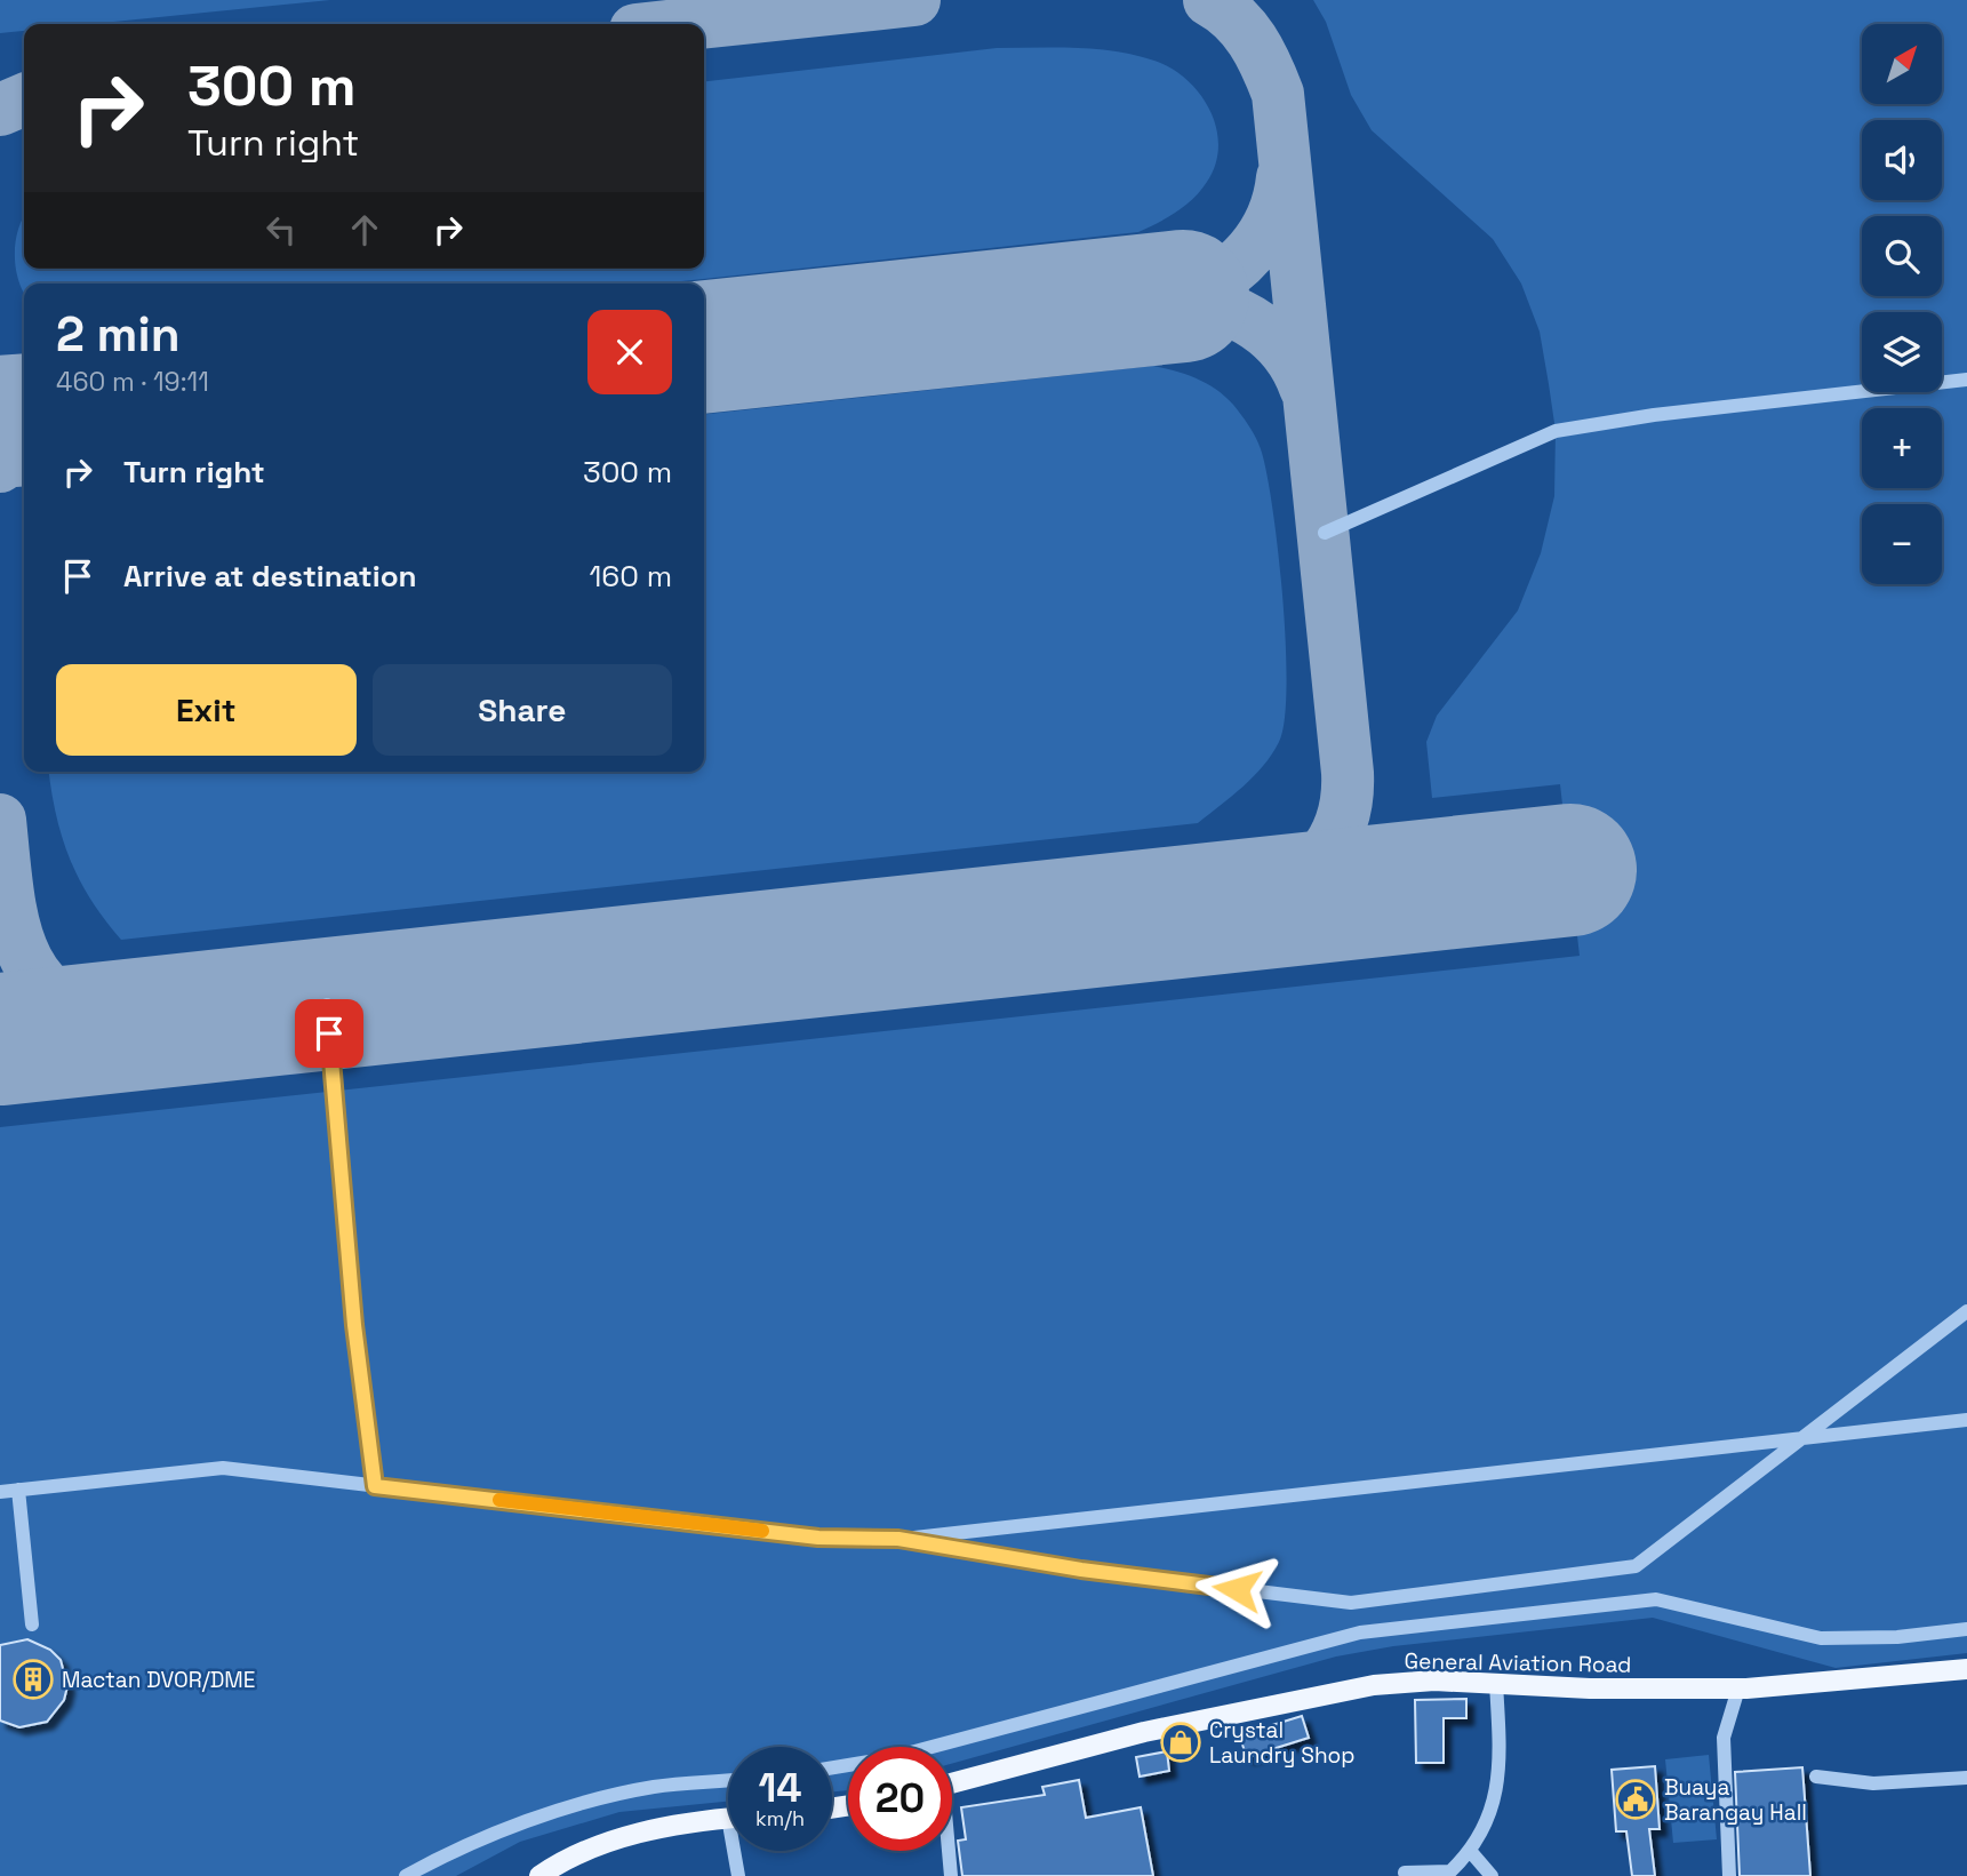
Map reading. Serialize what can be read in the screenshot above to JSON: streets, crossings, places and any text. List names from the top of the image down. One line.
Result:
{"streets":{"main road":["General Aviation Road"]},"places":{"building":["Mactan DVOR/DME"],"shop":["Crystal Laundry Shop"],"public building":["Buaya Barangay Hall"]},"north":"top right","page":{"map_buttons":["+","−"],"turn":["300 m","Turn right"],"heading":["2 min","460 m · 19:11"],"list":[{"name":"Turn right","value":"300 m"},{"name":"Arrive at destination","value":"160 m"}],"buttons":["Exit","Share"],"speed":"14 km/h","limit":"20"}}
